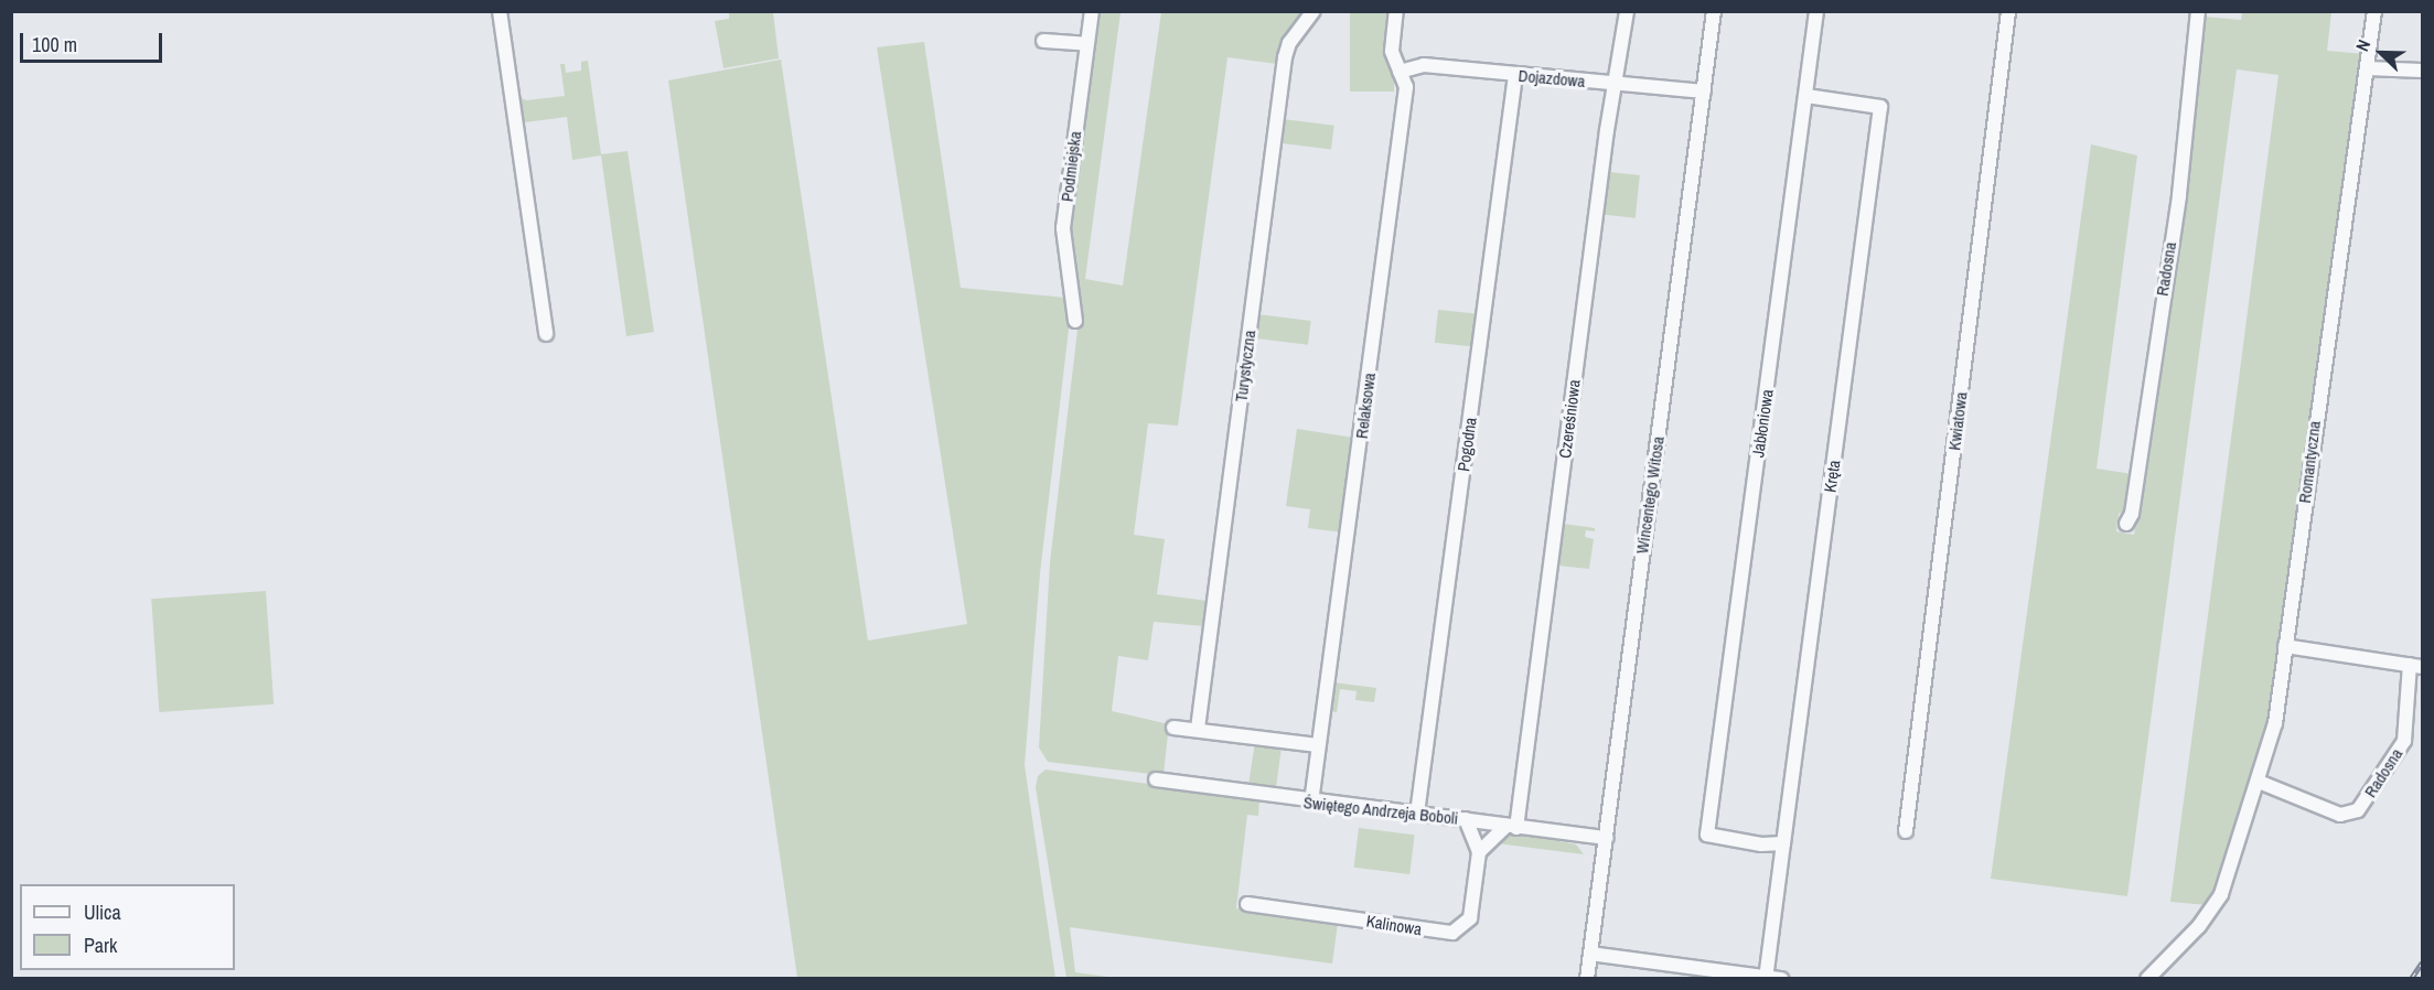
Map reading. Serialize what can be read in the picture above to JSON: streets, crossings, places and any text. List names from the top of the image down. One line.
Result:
{"streets":{"street":["Dojazdowa","Podmiejska","Radosna","Turystyczna","Relaksowa","Czereśniowa","Kwiatowa","Jabłoniowa","Pogodna","Romantyczna","Kręta","Wincentego Witosa","Świętego Andrzeja Boboli","Kalinowa"]},"crossings":[["Dojazdowa","Relaksowa"],["Dojazdowa","Czereśniowa"],["Dojazdowa","Pogodna"],["Dojazdowa","Wincentego Witosa"],["Radosna","Romantyczna"],["Relaksowa","Świętego Andrzeja Boboli"],["Czereśniowa","Świętego Andrzeja Boboli"],["Jabłoniowa","Kręta"],["Pogodna","Świętego Andrzeja Boboli"],["Wincentego Witosa","Świętego Andrzeja Boboli"],["Świętego Andrzeja Boboli","Kalinowa"]],"legend":["Ulica","Park"],"scale_bar":"100 m","north":"top left"}
